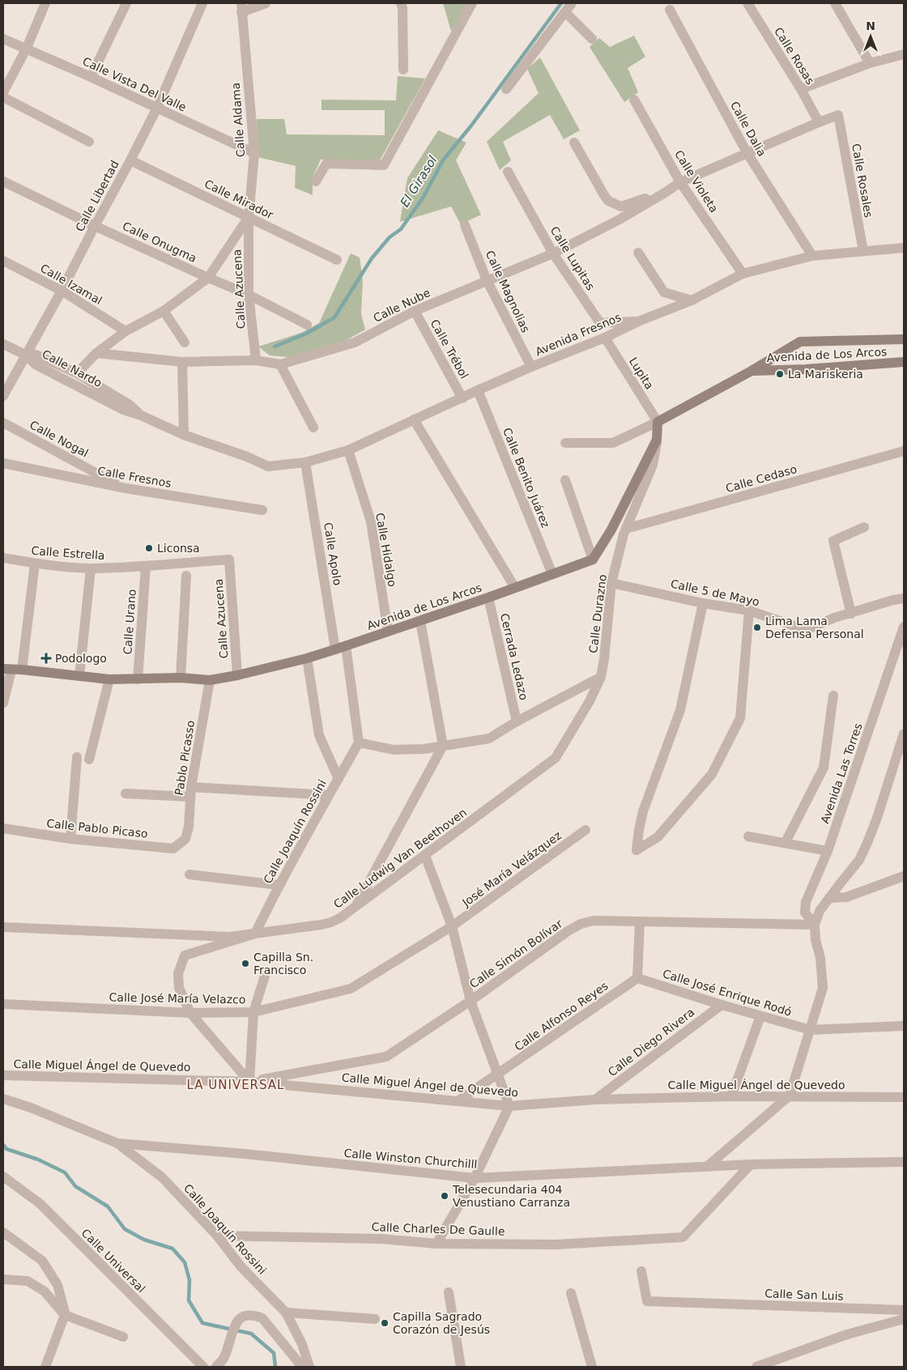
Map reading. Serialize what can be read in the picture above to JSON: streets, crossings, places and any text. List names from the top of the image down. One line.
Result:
{"streets":{"main road":["Avenida de Los Arcos"],"street":["Calle Rosas","Calle Vista Del Valle","Calle Aldama","Calle Dalia","Calle Rosales","Calle Violeta","Calle Libertad","Calle Mirador","Calle Onugma","Calle Lupitas","Calle Izamal","Calle Azucena","Calle Magnolias","Calle Nube","Avenida Fresnos","Calle Trébol","Calle Nardo","Lupita","Calle Nogal","Calle Fresnos","Calle Benito Juárez","Calle Cedaso","Calle Hidalgo","Calle Estrella","Calle Apolo","Calle 5 de Mayo","Calle Durazno","Calle Urano","Cerrada Ledazo","Pablo Picasso","Avenida Las Torres","Calle Pablo Picaso","Calle Joaquín Rossini","Calle Ludwig Van Beethoven","José María Velázquez","Calle Simón Bolívar","Calle José Enrique Rodó","Calle José María Velazco","Calle Alfonso Reyes","Calle Diego Rivera","Calle Miguel Ángel de Quevedo","Calle Winston Churchilll","Calle Charles De Gaulle","Calle Universal","Calle San Luis"]},"crossings":[["Calle Rosas","Calle Rosales"],["Calle Vista Del Valle","Calle Aldama"],["Calle Vista Del Valle","Calle Libertad"],["Calle Aldama","Calle Mirador"],["Calle Aldama","Calle Onugma"],["Calle Aldama","Calle Izamal"],["Calle Aldama","Calle Azucena"],["Calle Aldama","Calle Nube"],["Calle Aldama","Calle Nardo"],["Calle Dalia","Avenida Fresnos"],["Calle Rosales","Avenida Fresnos"],["Calle Violeta","Avenida Fresnos"],["Calle Libertad","Calle Mirador"],["Calle Libertad","Calle Onugma"],["Calle Libertad","Calle Izamal"],["Calle Libertad","Calle Nardo"],["Calle Mirador","Calle Azucena"],["Calle Onugma","Calle Azucena"],["Calle Lupitas","Calle Nube"],["Calle Lupitas","Avenida Fresnos"],["Calle Azucena","Calle Nube"],["Calle Azucena","Avenida de Los Arcos"],["Calle Azucena","Calle Estrella"],["Calle Magnolias","Calle Nube"],["Calle Magnolias","Avenida Fresnos"],["Calle Nube","Calle Trébol"],["Avenida Fresnos","Calle Trébol"],["Avenida Fresnos","Calle Nardo"],["Avenida Fresnos","Lupita"],["Avenida Fresnos","Calle Benito Juárez"],["Avenida Fresnos","Calle Hidalgo"],["Avenida Fresnos","Calle Apolo"],["Avenida de Los Arcos","Lupita"],["Avenida de Los Arcos","Calle Benito Juárez"],["Avenida de Los Arcos","Calle Hidalgo"],["Avenida de Los Arcos","Calle Apolo"],["Avenida de Los Arcos","Calle Urano"],["Avenida de Los Arcos","Cerrada Ledazo"],["Avenida de Los Arcos","Pablo Picasso"],["Calle Nogal","Calle Fresnos"],["Calle Cedaso","Calle Durazno"],["Calle Estrella","Calle Urano"],["Calle 5 de Mayo","Calle Durazno"],["Calle Durazno","Calle Ludwig Van Beethoven"],["Pablo Picasso","Calle Pablo Picaso"],["Avenida Las Torres","Calle Simón Bolívar"],["Avenida Las Torres","Calle José Enrique Rodó"],["Avenida Las Torres","Calle Miguel Ángel de Quevedo"],["Calle Joaquín Rossini","Calle Ludwig Van Beethoven"],["Calle Joaquín Rossini","Calle Winston Churchilll"],["Calle Joaquín Rossini","Calle Charles De Gaulle"],["José María Velázquez","Calle José María Velazco"],["Calle Simón Bolívar","Calle Miguel Ángel de Quevedo"],["Calle José Enrique Rodó","Calle Alfonso Reyes"],["Calle José Enrique Rodó","Calle Diego Rivera"],["Calle Alfonso Reyes","Calle Miguel Ángel de Quevedo"],["Calle Diego Rivera","Calle Miguel Ángel de Quevedo"],["Calle Winston Churchilll","Calle Charles De Gaulle"]],"districts":["LA UNIVERSAL"],"water":["El Girasol"],"places":{"other":["La Mariskeria","Liconsa","Lima Lama Defensa Personal","Capilla Sn. Francisco","Telesecundaria 404 Venustiano Carranza","Capilla Sagrado Corazón de Jesús"],"health":["Podologo"]},"north":"top"}
